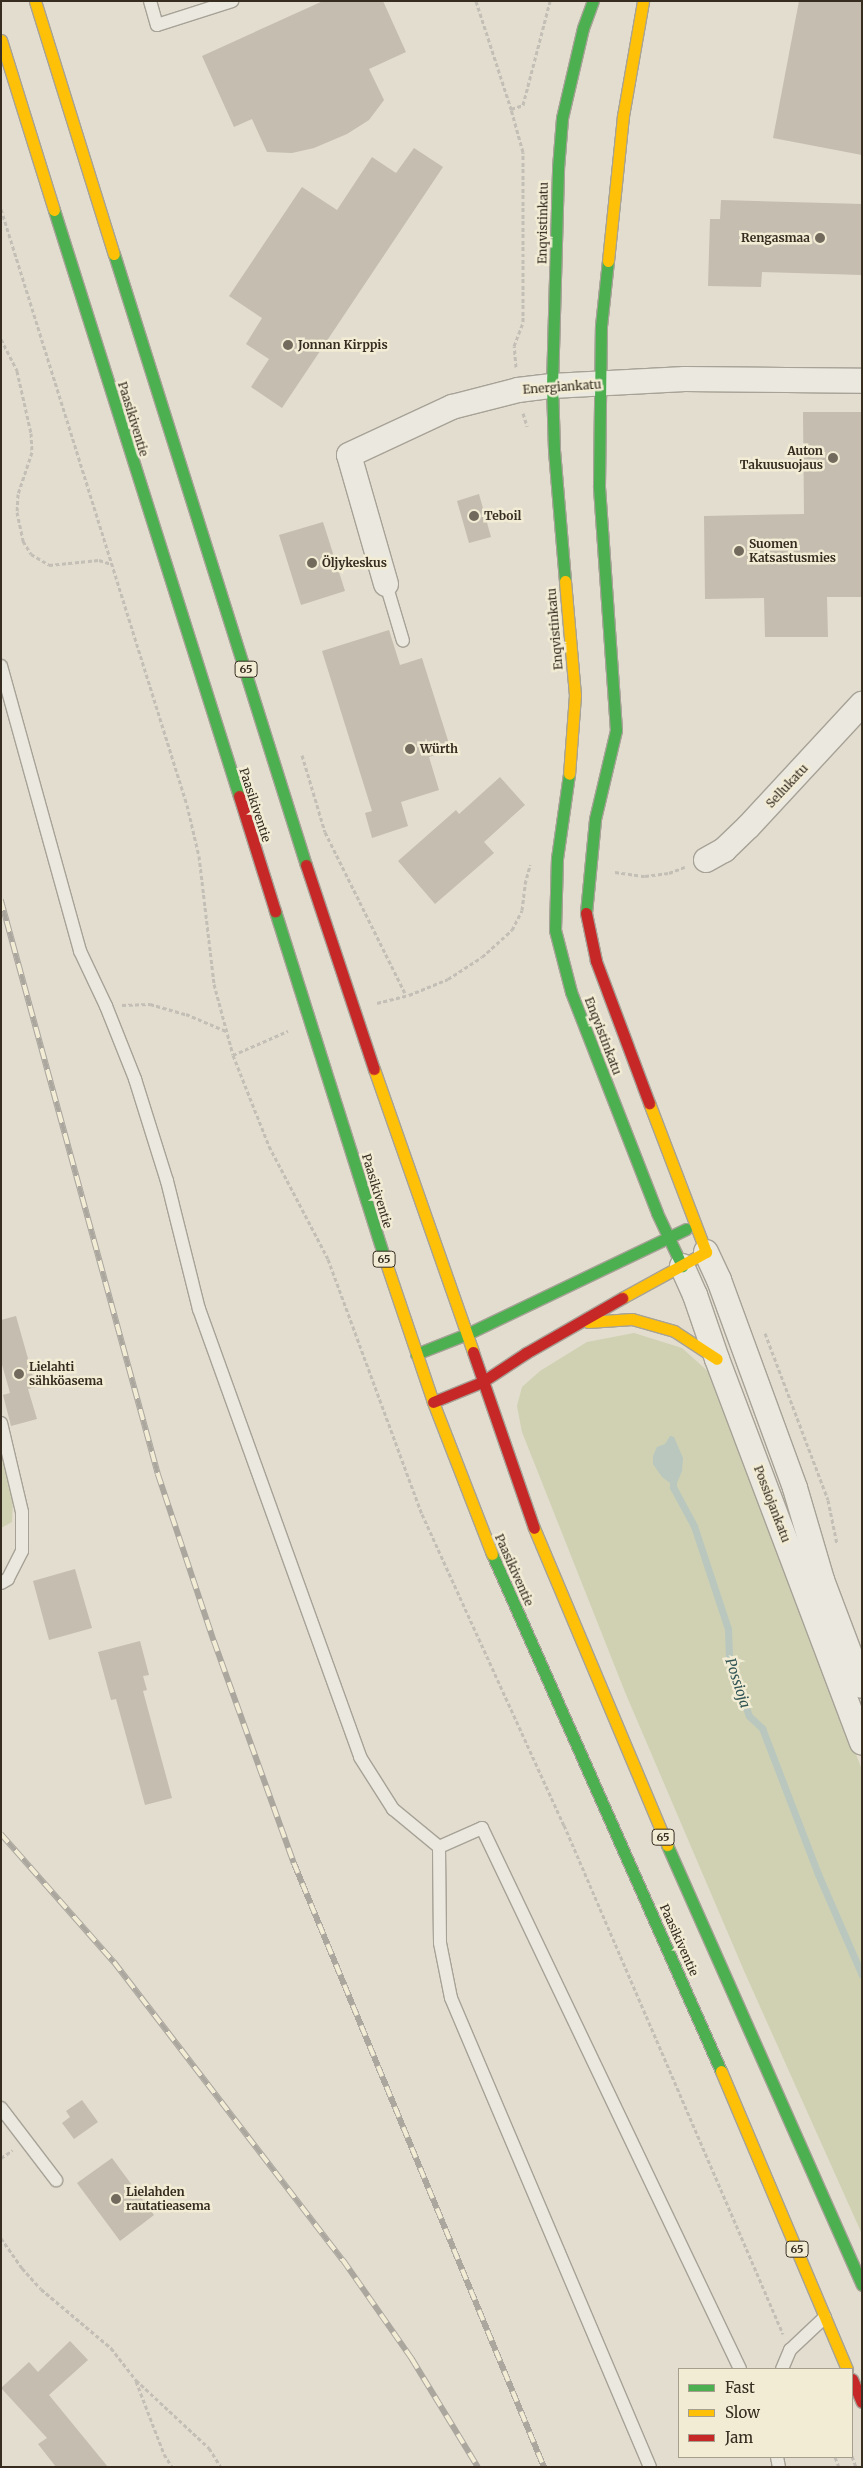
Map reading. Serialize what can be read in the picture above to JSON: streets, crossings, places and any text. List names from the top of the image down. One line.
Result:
{"streets":{"main road":["Enqvistinkatu","Paasikiventie","65"],"street":["Energiankatu","Sellukatu","Possiojankatu"]},"crossings":[["Enqvistinkatu","Energiankatu"],["Enqvistinkatu","Possiojankatu"]],"water":["Possioja"],"places":["Rengasmaa","Jonnan Kirppis","Auton Takuusuojaus","Teboil","Suomen Katsastusmies","Öljykeskus","Würth","Lielahti sähköasema","Lielahden rautatieasema"],"legend":["Fast","Slow","Jam"]}
